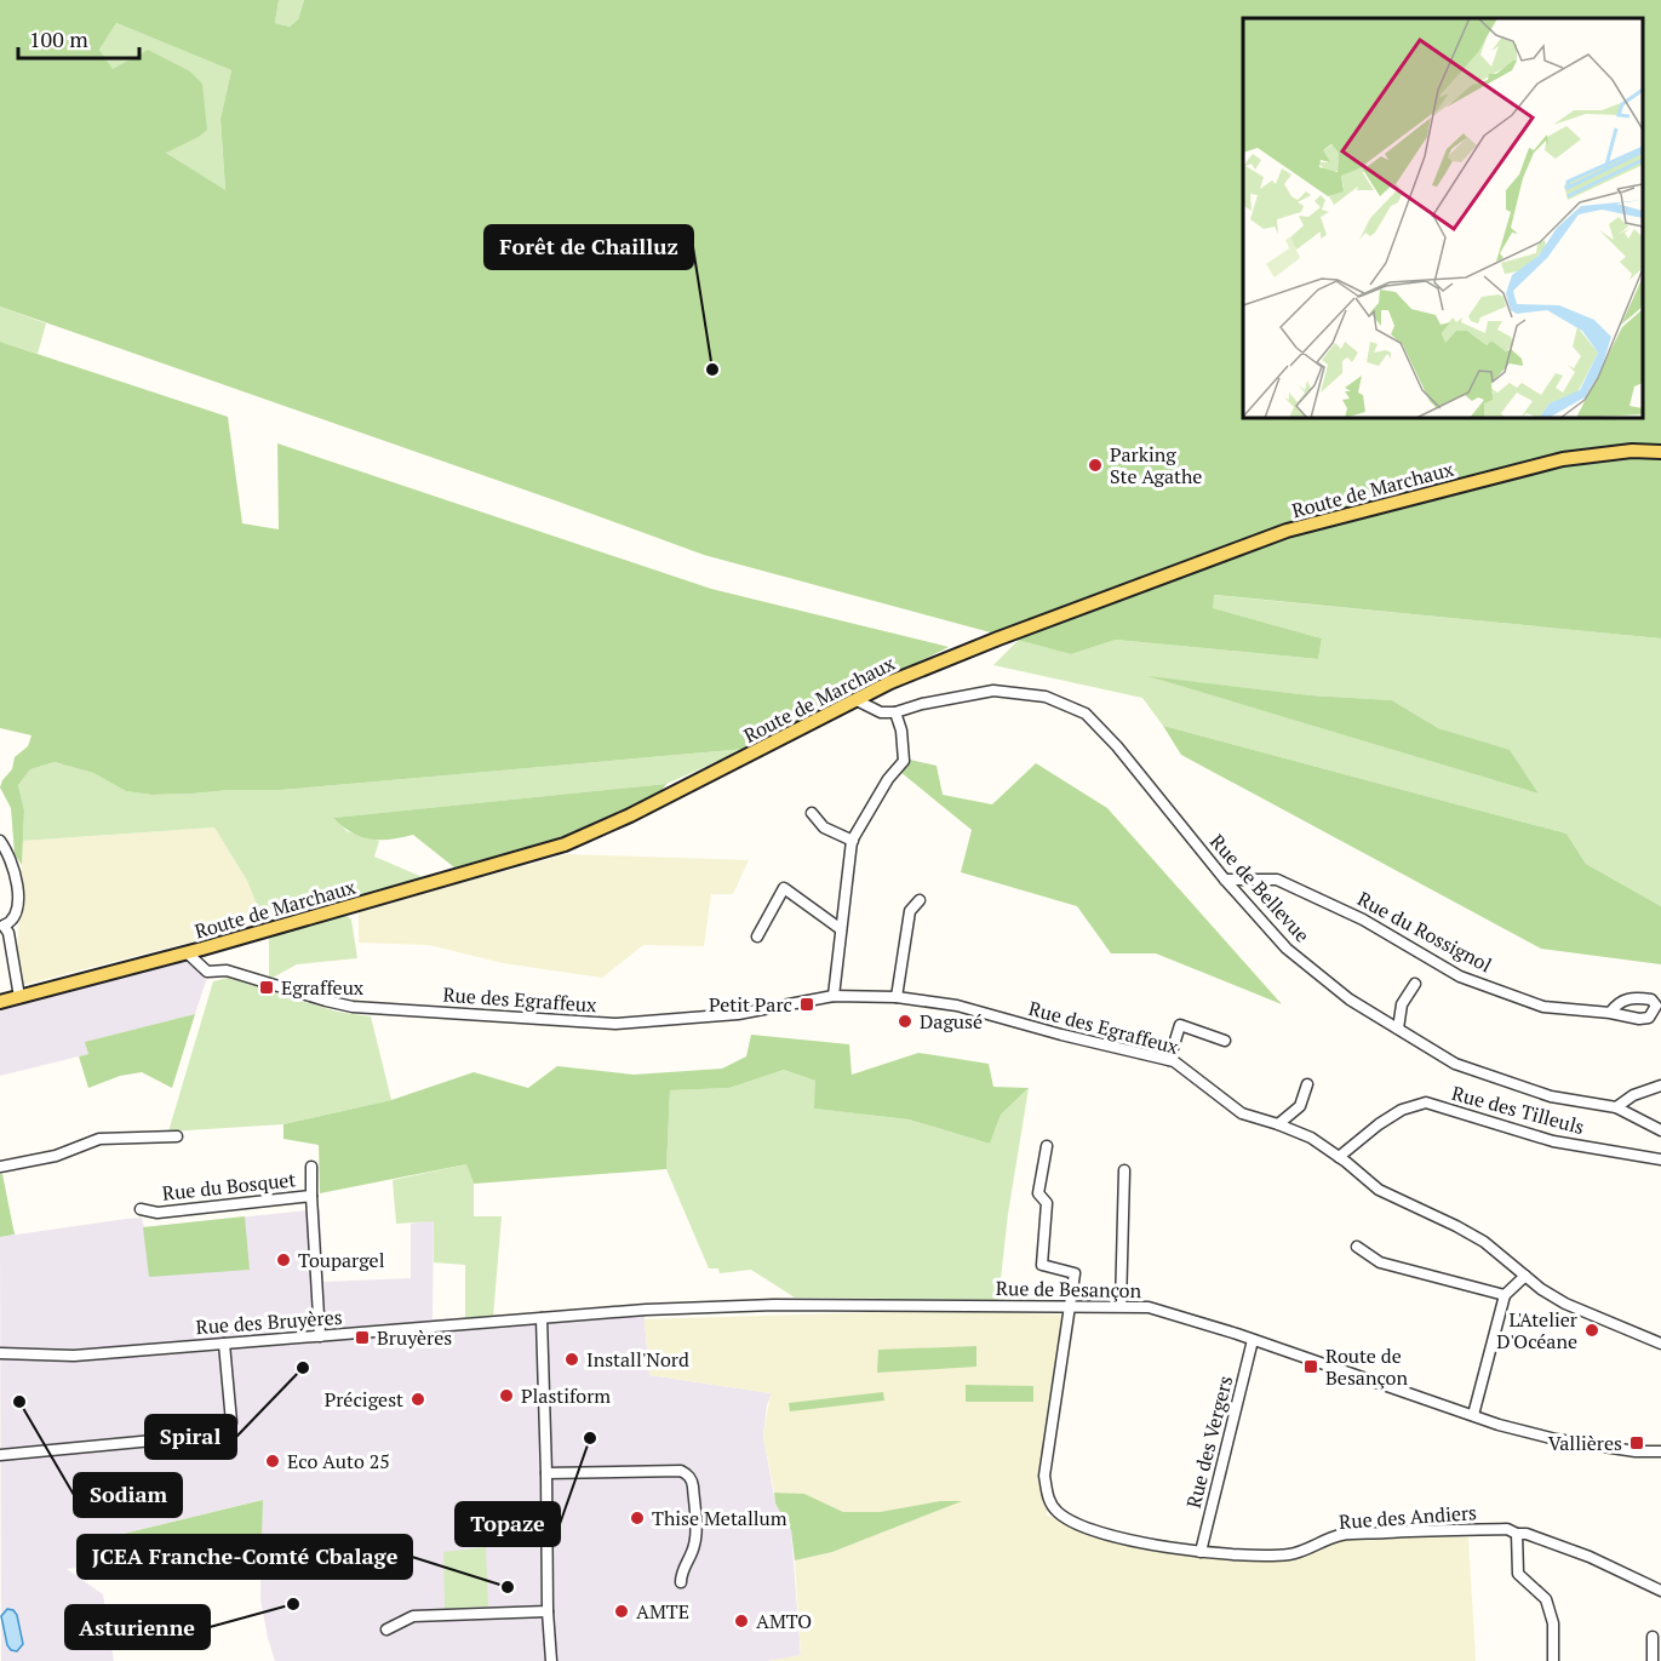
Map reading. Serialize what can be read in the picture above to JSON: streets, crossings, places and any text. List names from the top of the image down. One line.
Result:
{"streets":{"main road":["Route de Marchaux"],"street":["Rue de Bellevue","Rue du Rossignol","Rue des Egraffeux","Rue des Tilleuls","Rue du Bosquet","Rue de Besançon","Rue des Bruyères","Rue des Vergers","Rue des Andiers"]},"crossings":[["Rue de Bellevue","Rue du Rossignol"],["Rue des Egraffeux","Rue des Tilleuls"],["Rue du Bosquet","Rue des Bruyères"],["Rue de Besançon","Rue des Bruyères"],["Rue de Besançon","Rue des Vergers"],["Rue de Besançon","Rue des Andiers"],["Rue des Vergers","Rue des Andiers"]],"places":{"other":["Forêt de Chailluz","Parking Ste Agathe","Dagusé","Toupargel","L'Atelier D'Océane","Install'Nord","Spiral","Plastiform","Précigest","Sodiam","Topaze","Eco Auto 25","Thise Metallum","JCEA Franche-Comté Cbalage","Asturienne","AMTE","AMTO"],"transit":["Egraffeux","Petit Parc","Bruyères","Route de Besançon","Vallières"]},"scale_bar":"100 m"}
